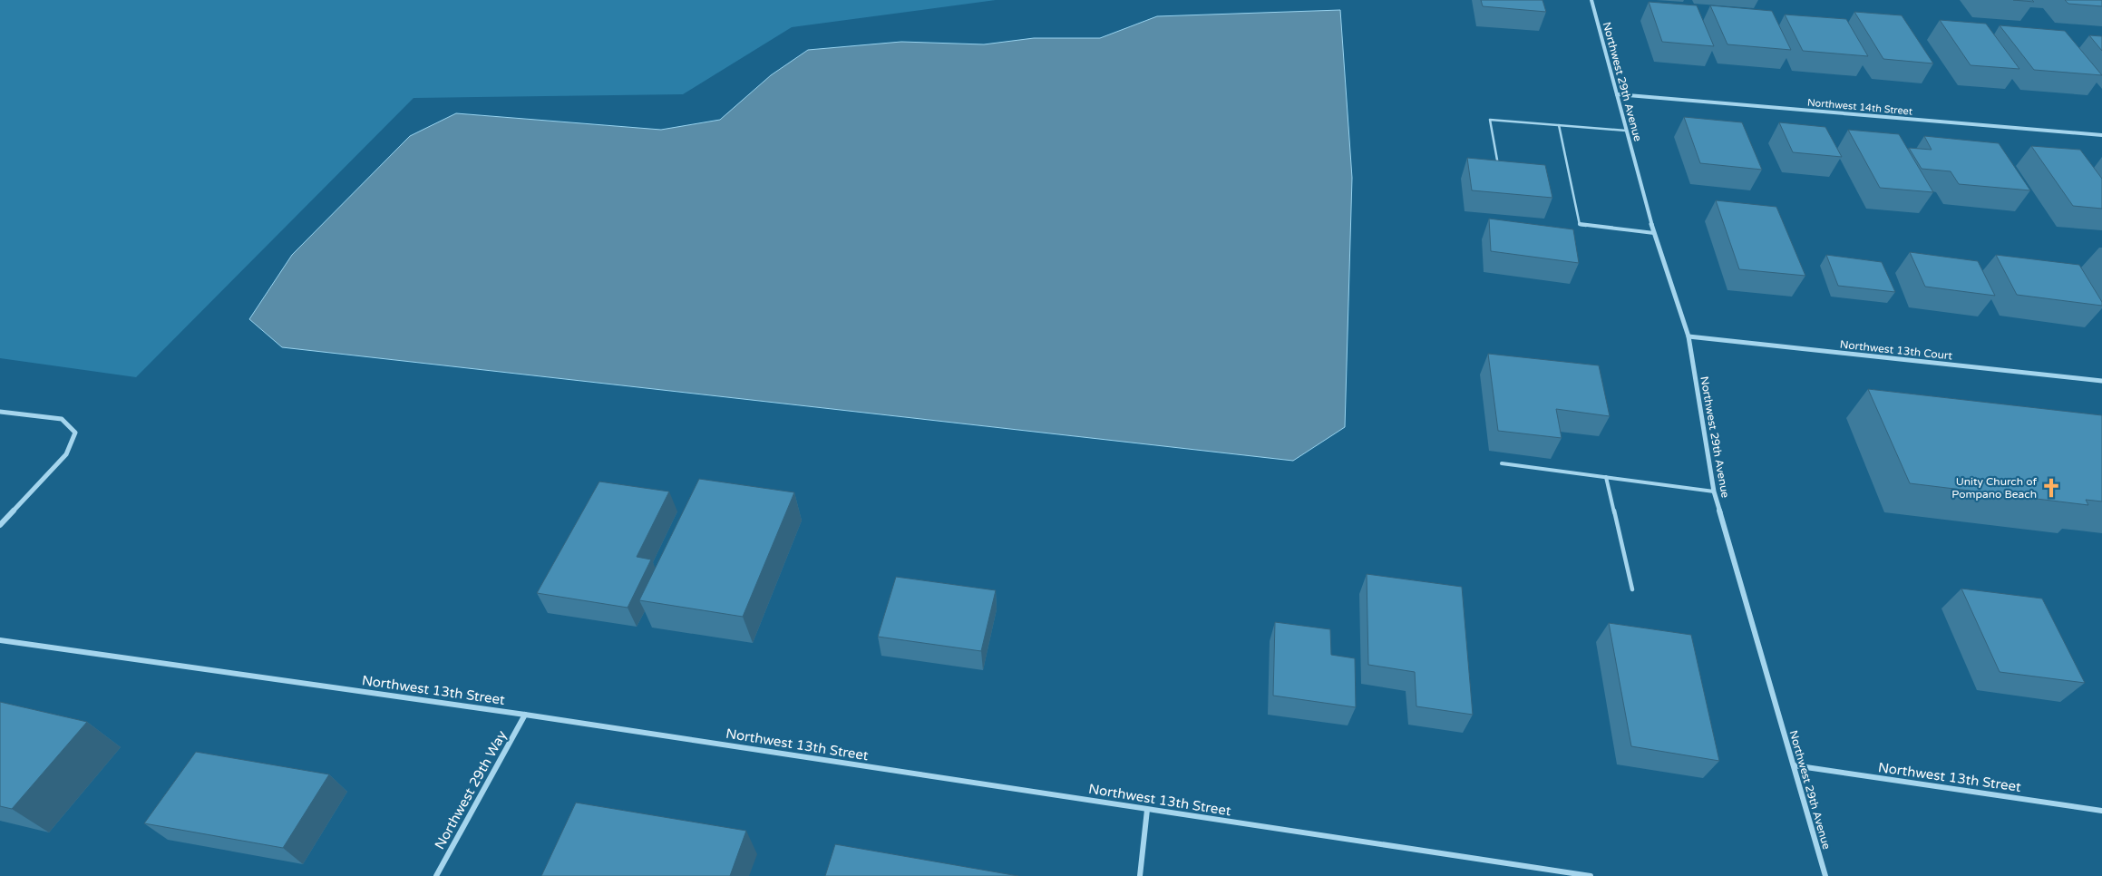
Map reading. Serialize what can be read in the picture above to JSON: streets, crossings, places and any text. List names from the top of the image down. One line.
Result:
{"streets":{"street":["Northwest 29th Avenue","Northwest 14th Street","Northwest 13th Court","Northwest 13th Street","Northwest 29th Way"]},"crossings":[["Northwest 29th Avenue","Northwest 14th Street"],["Northwest 29th Avenue","Northwest 13th Court"],["Northwest 29th Avenue","Northwest 13th Street"],["Northwest 13th Street","Northwest 29th Way"]],"places":{"church":["Unity Church of Pompano Beach"]}}
